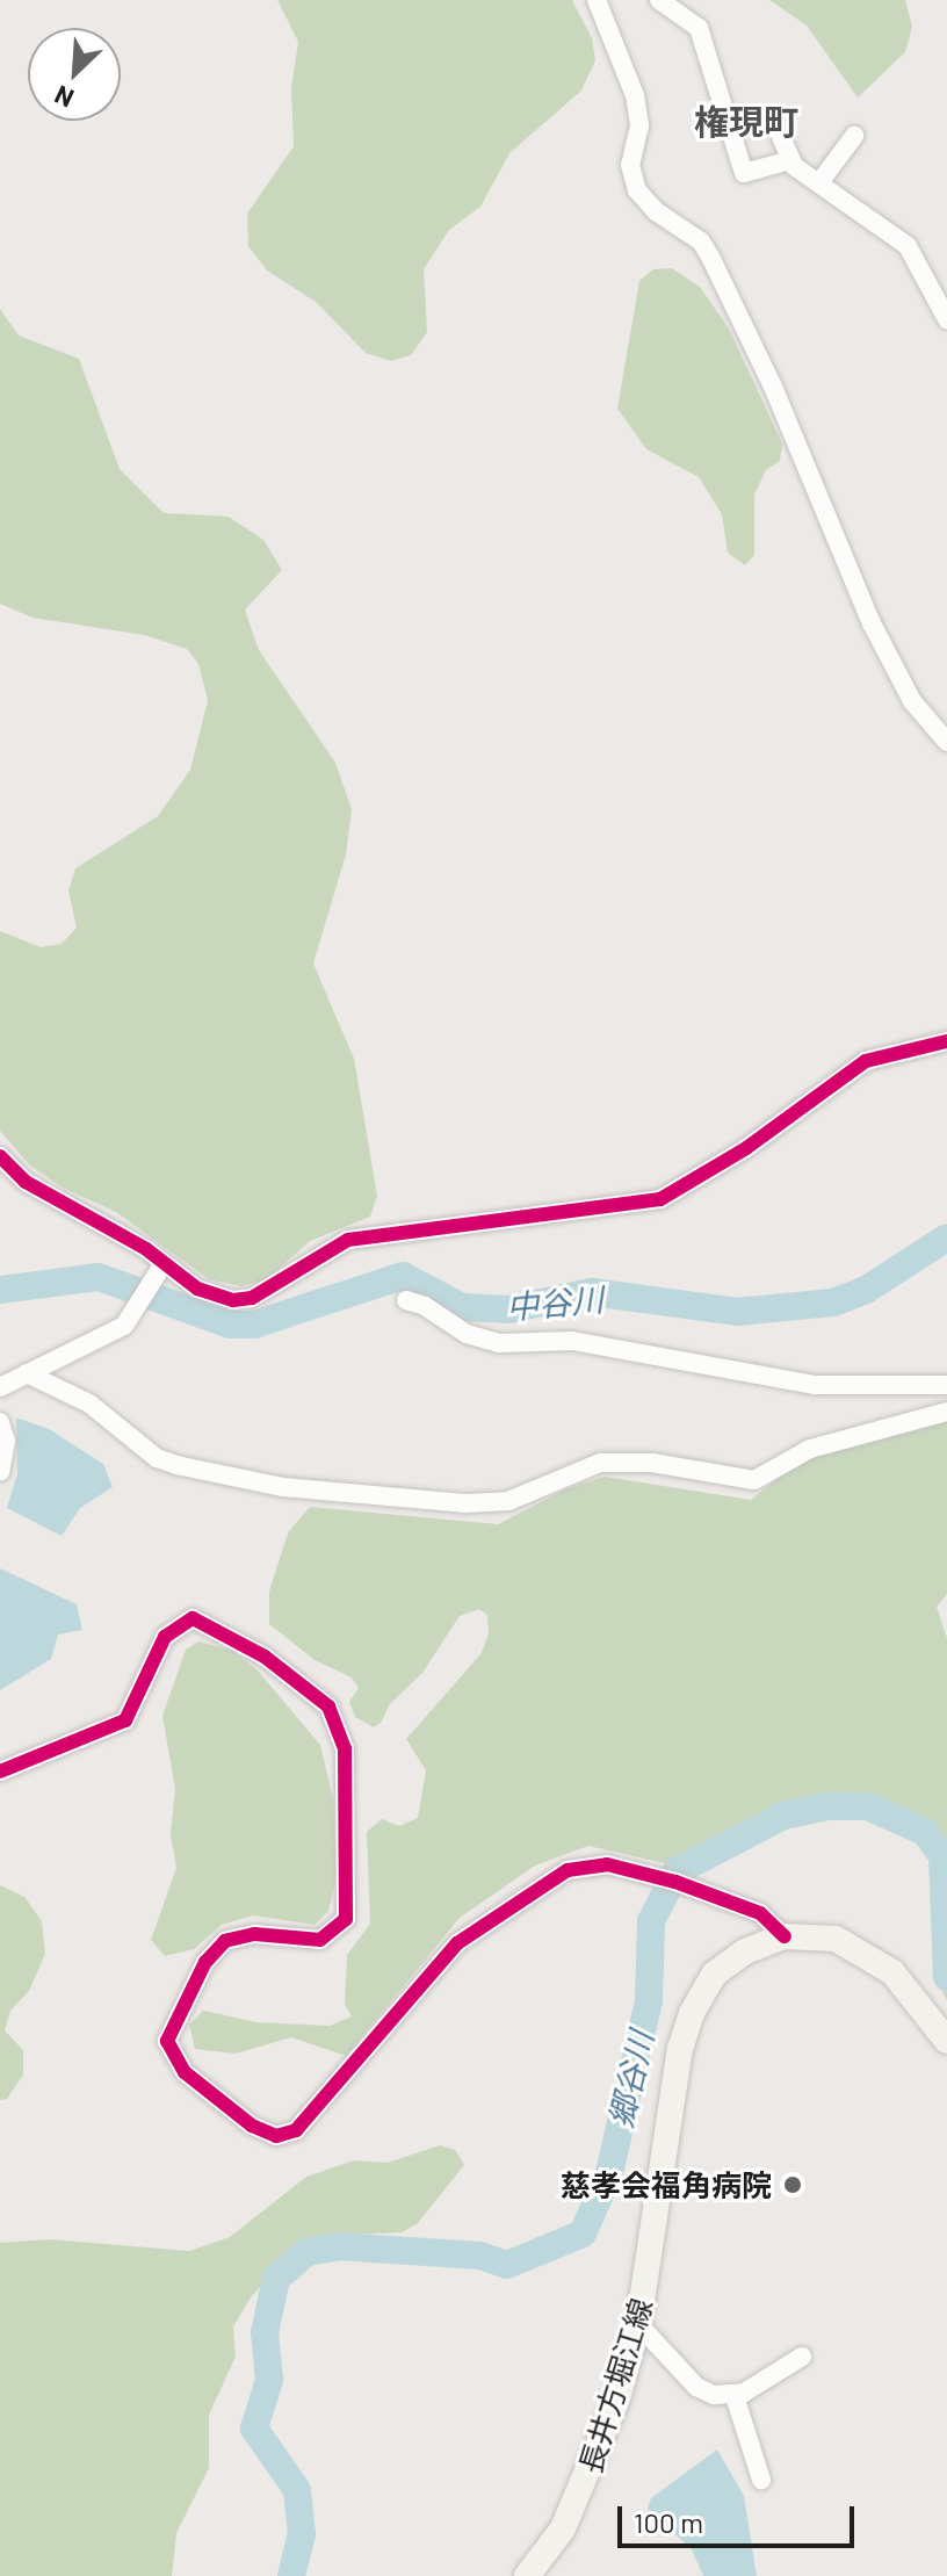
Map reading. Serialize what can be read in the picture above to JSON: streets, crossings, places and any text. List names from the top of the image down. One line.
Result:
{"streets":{"main road":["長井方堀江線"]},"districts":["権現町"],"water":["中谷川","郷谷川"],"places":["慈孝会福角病院"],"scale_bar":"100 m","north":"bottom left"}
